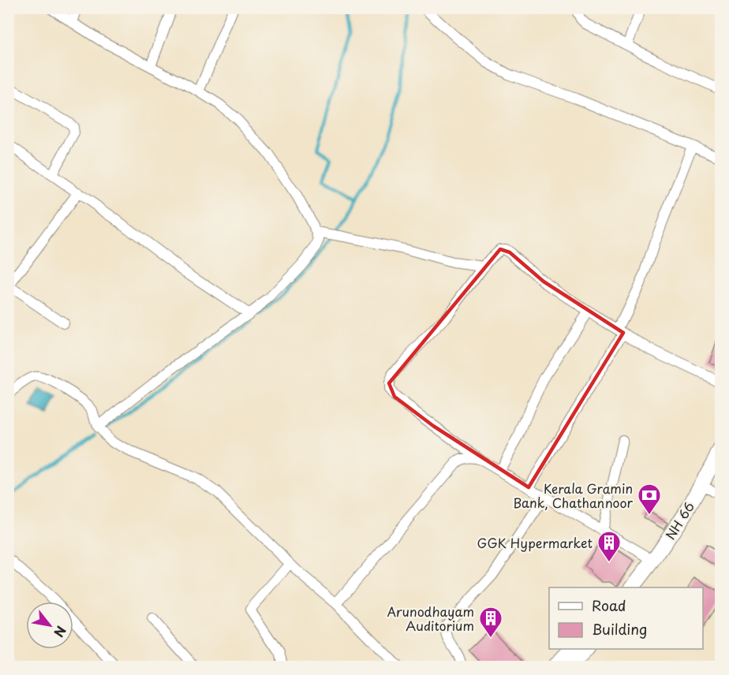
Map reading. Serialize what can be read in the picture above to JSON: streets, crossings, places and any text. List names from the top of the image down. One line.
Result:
{"streets":{"highway":["NH 66"]},"places":{"bank":["Kerala Gramin Bank, Chathannoor"],"building":["GGK Hypermarket","Arunodhayam Auditorium"]},"legend":["Road","Building"],"north":"bottom right"}
